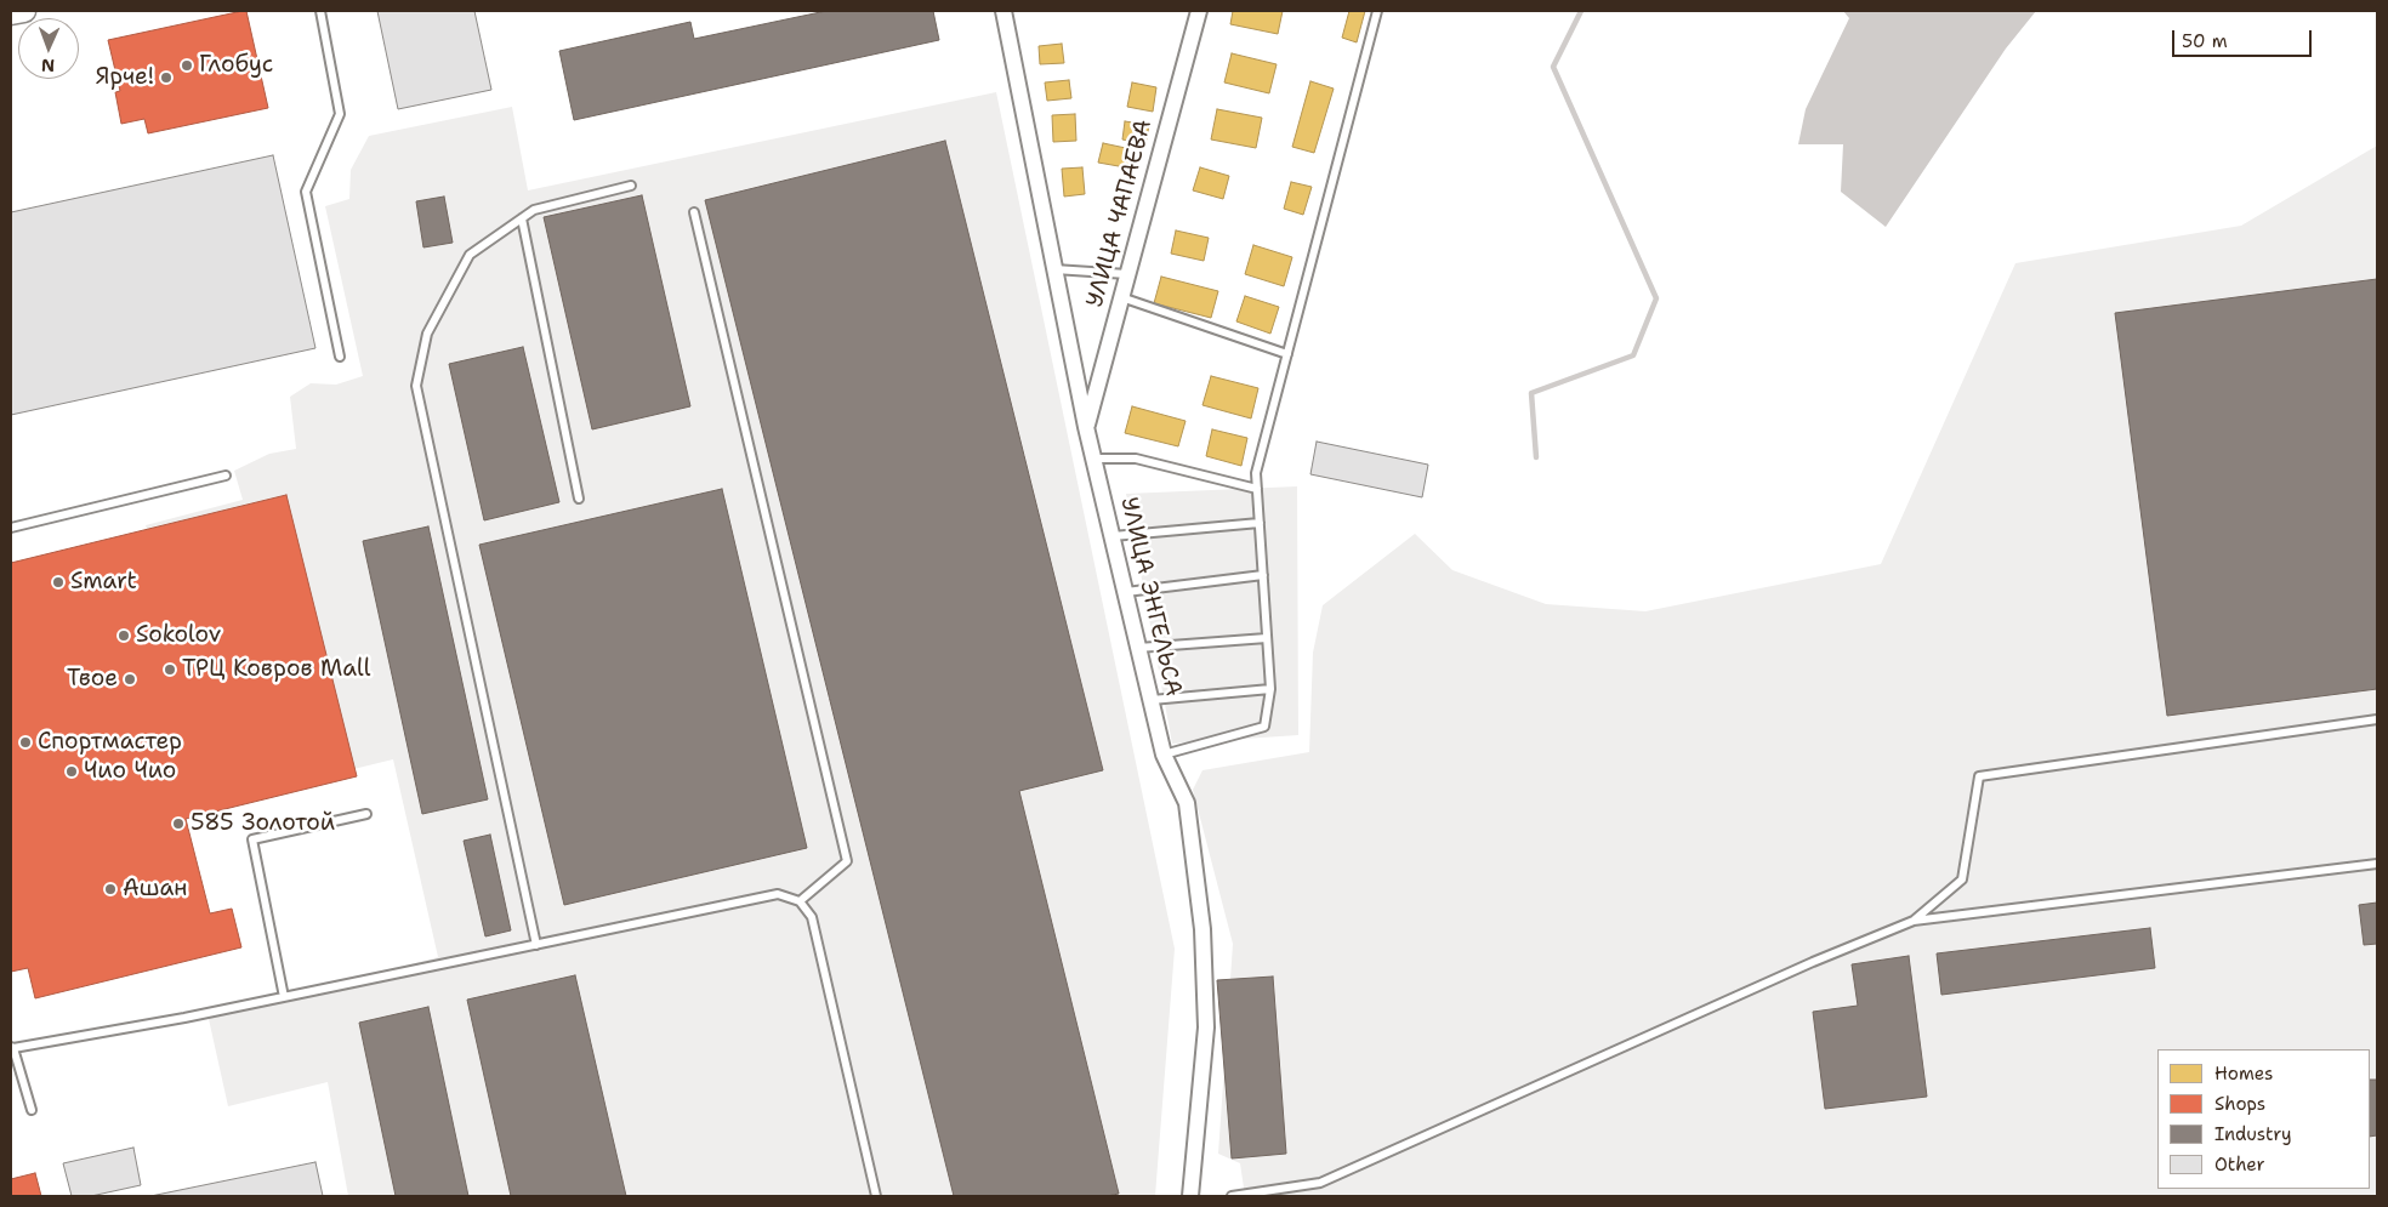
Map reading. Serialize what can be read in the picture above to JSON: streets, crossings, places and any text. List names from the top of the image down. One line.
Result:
{"streets":{"street":["УЛИЦА ЧАПАЕВА","УЛИЦА ЭНГЕЛЬСА"]},"crossings":[["УЛИЦА ЧАПАЕВА","УЛИЦА ЭНГЕЛЬСА"]],"places":["Глобус","Ярче!","Smart","Sokolov","ТРЦ Ковров Mall","Твое","Спортмастер","Чио Чио","585 Золотой","Ашан"],"legend":["Homes","Shops","Industry","Other"],"scale_bar":"50 m","north":"bottom"}
